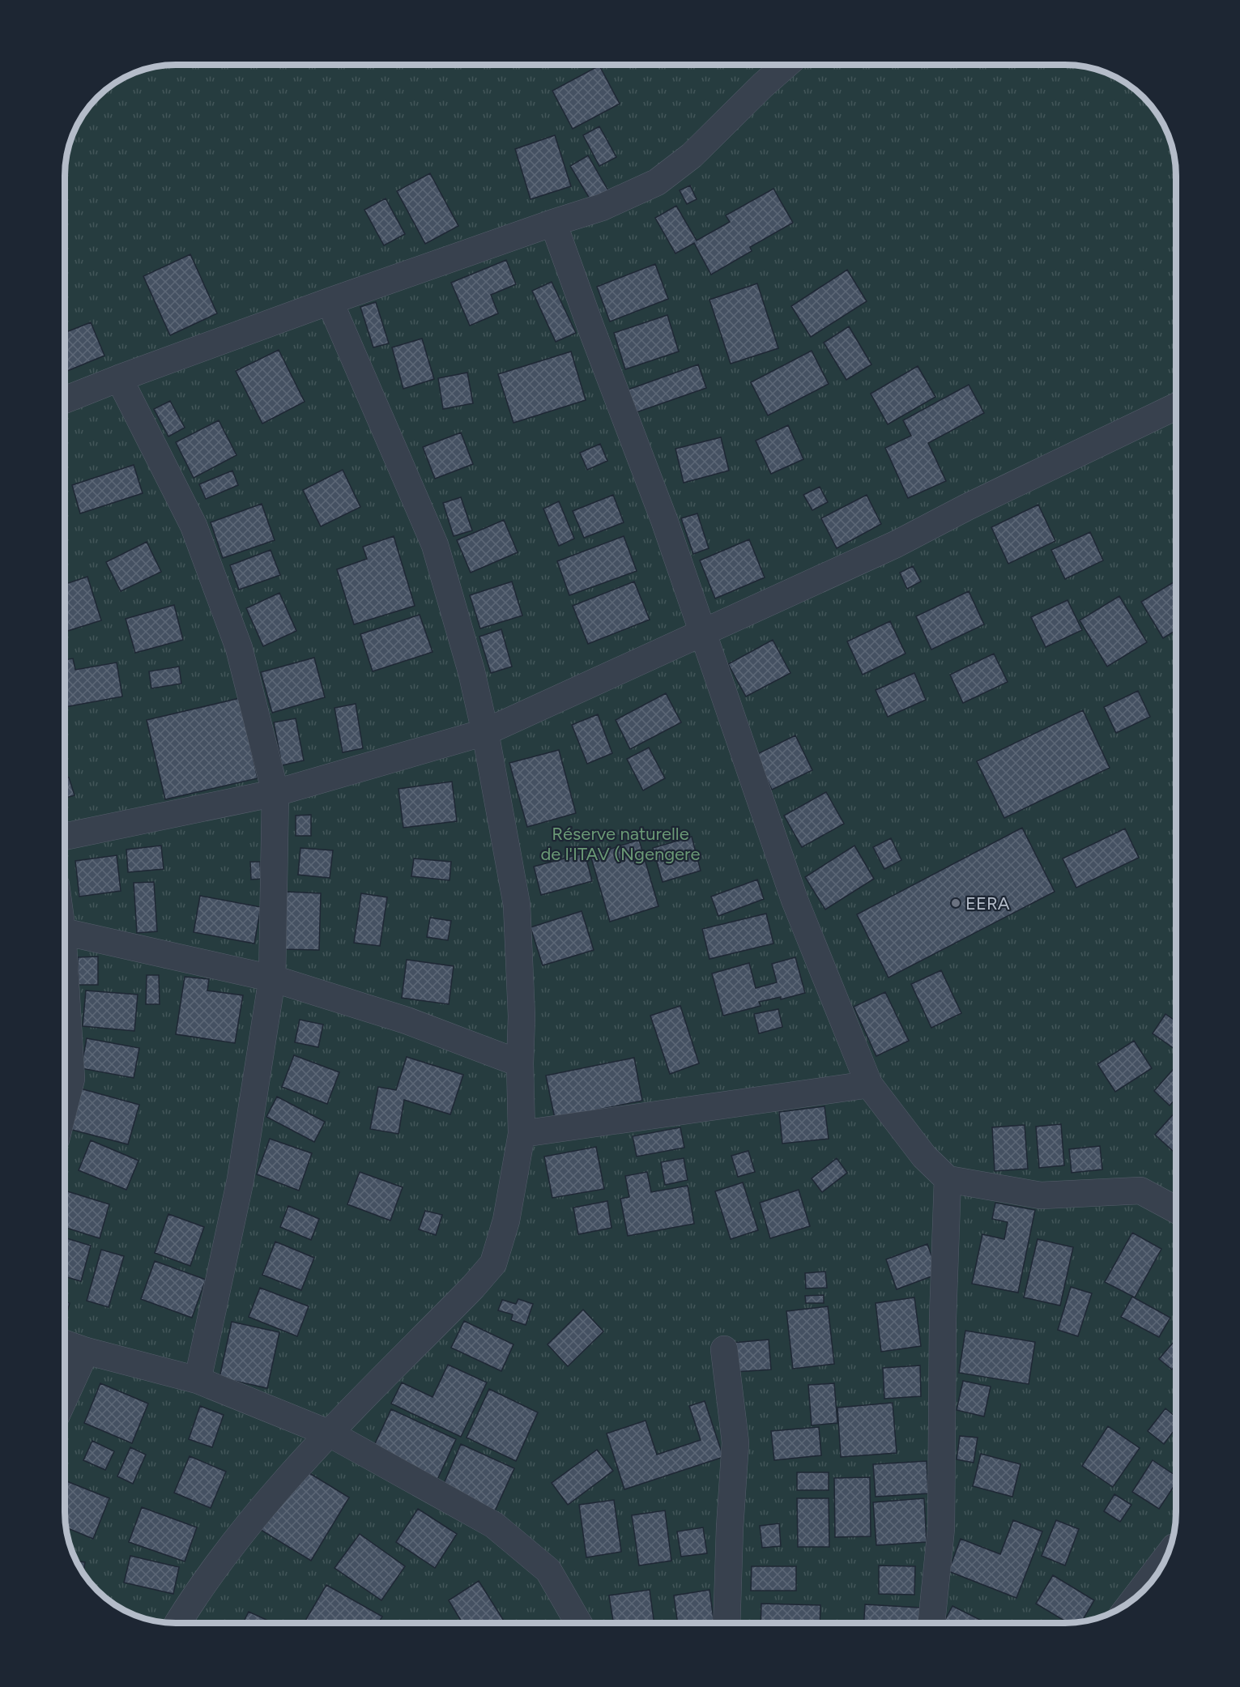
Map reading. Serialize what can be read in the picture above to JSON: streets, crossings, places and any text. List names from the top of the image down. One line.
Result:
{"parks":["Réserve naturelle de l'ITAV (Ngengere"],"places":["EERA"]}
